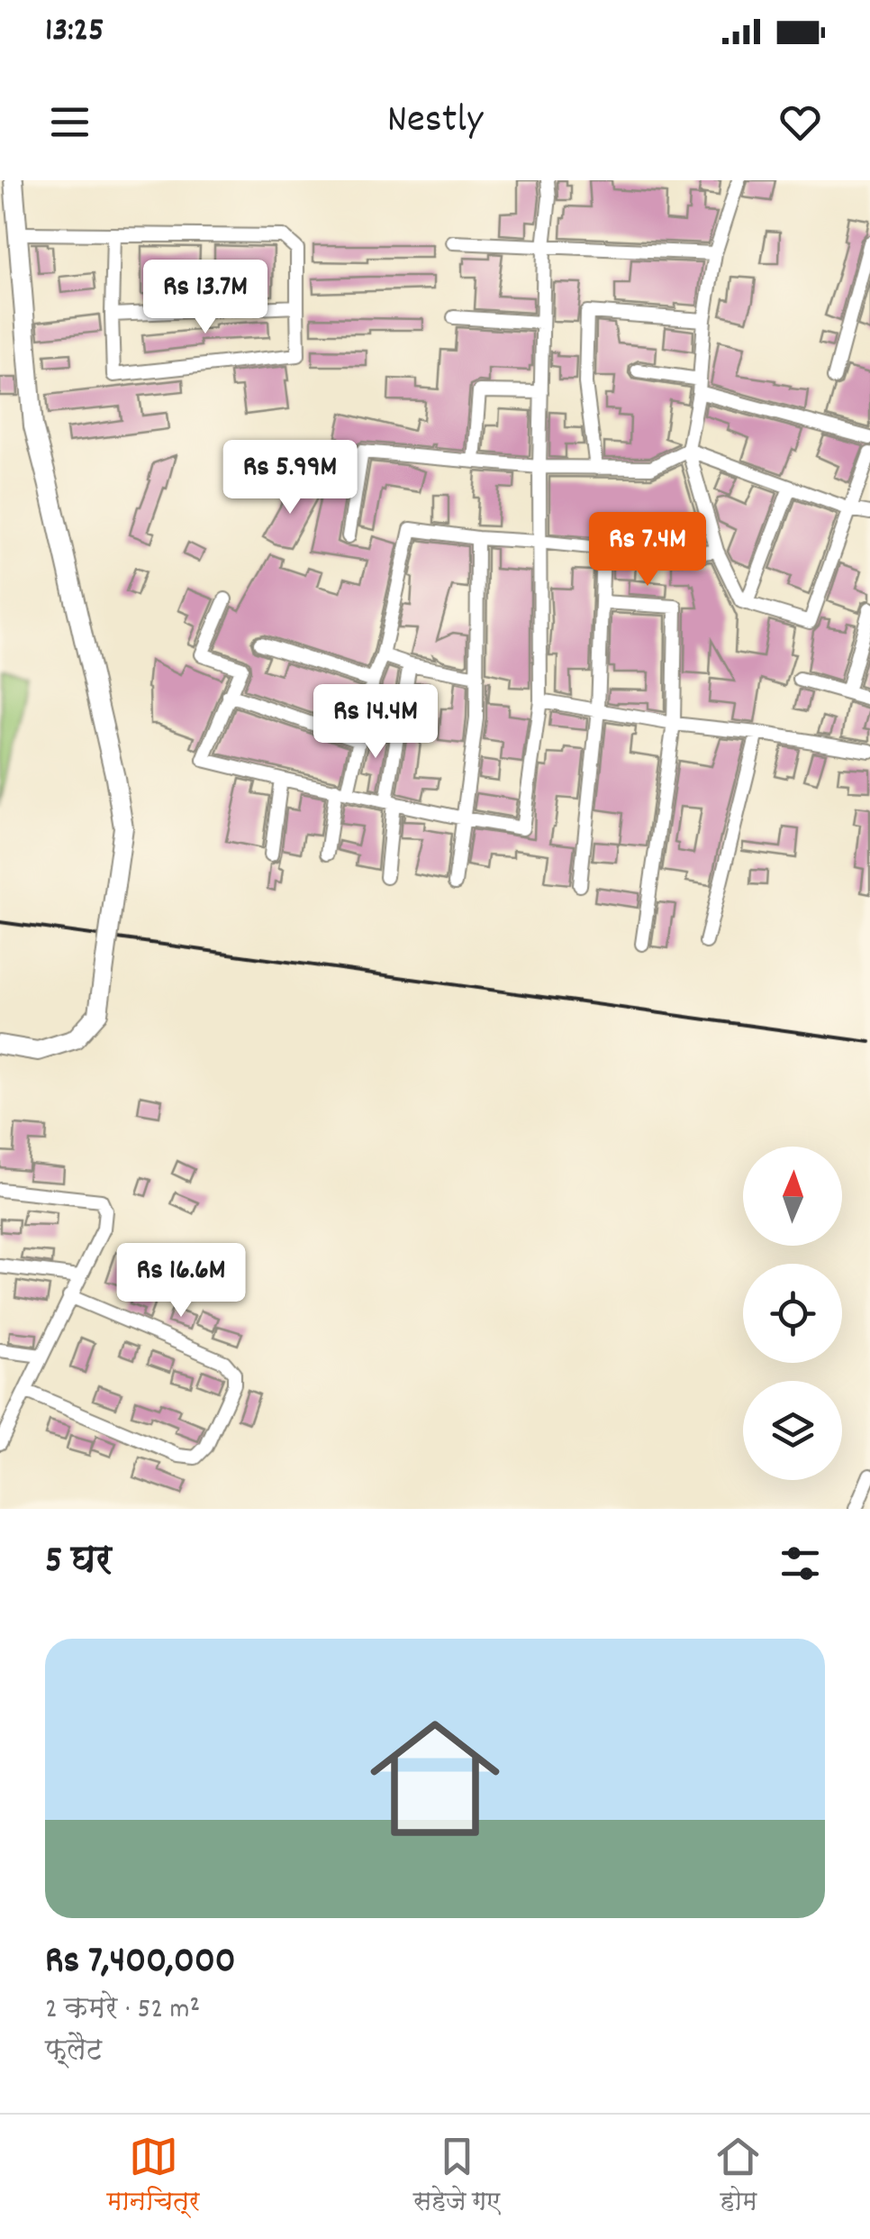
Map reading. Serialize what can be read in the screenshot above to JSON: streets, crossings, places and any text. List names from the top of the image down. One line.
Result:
{"north":"top","page":{"status":"13:25","header":"Nestly","price":["Rs 13.7M","Rs 5.99M","Rs 7.4M","Rs 14.4M","Rs 16.6M"],"heading":"5 घर","list":[{"name":"Rs 7,400,000","note":"2 कमरे · 52 m² · फ़्लैट"}],"tabs":["मानचित्र","सहेजे गए","होम"]}}
